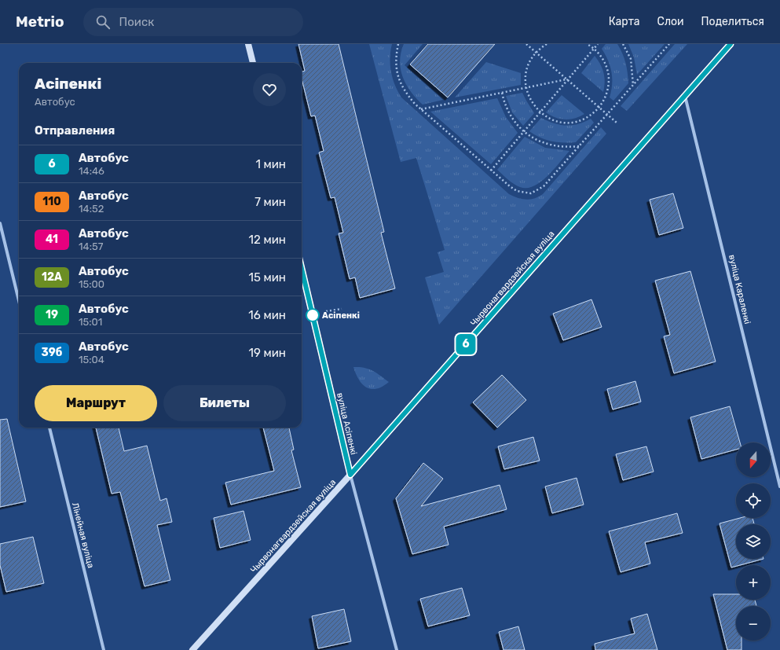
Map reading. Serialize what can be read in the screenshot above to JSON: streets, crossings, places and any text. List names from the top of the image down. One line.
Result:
{"streets":{"main road":["Чырвонагвардзейская вуліца","вуліца Асіпенкі"],"street":["вуліца Караленкі","Лінейная вуліца"]},"crossings":[["Чырвонагвардзейская вуліца","вуліца Караленкі"],["Чырвонагвардзейская вуліца","вуліца Асіпенкі"]],"places":["Асіпенкі"],"lines":["bus line 6"],"north":"bottom","page":{"header":"Metrio","search":"Поиск","nav":["Карта","Слои","Поделиться"],"on_map":"6","heading":[["Асіпенкі","Автобус"],"Отправления"],"list":[{"mark":"6","name":"Автобус","note":"14:46","value":"1 мин"},{"mark":"110","name":"Автобус","note":"14:52","value":"7 мин"},{"mark":"41","name":"Автобус","note":"14:57","value":"12 мин"},{"mark":"12А","name":"Автобус","note":"15:00","value":"15 мин"},{"mark":"19","name":"Автобус","note":"15:01","value":"16 мин"},{"mark":"39б","name":"Автобус","note":"15:04","value":"19 мин"}],"buttons":["Маршрут","Билеты"],"map_buttons":["+","−"]}}
